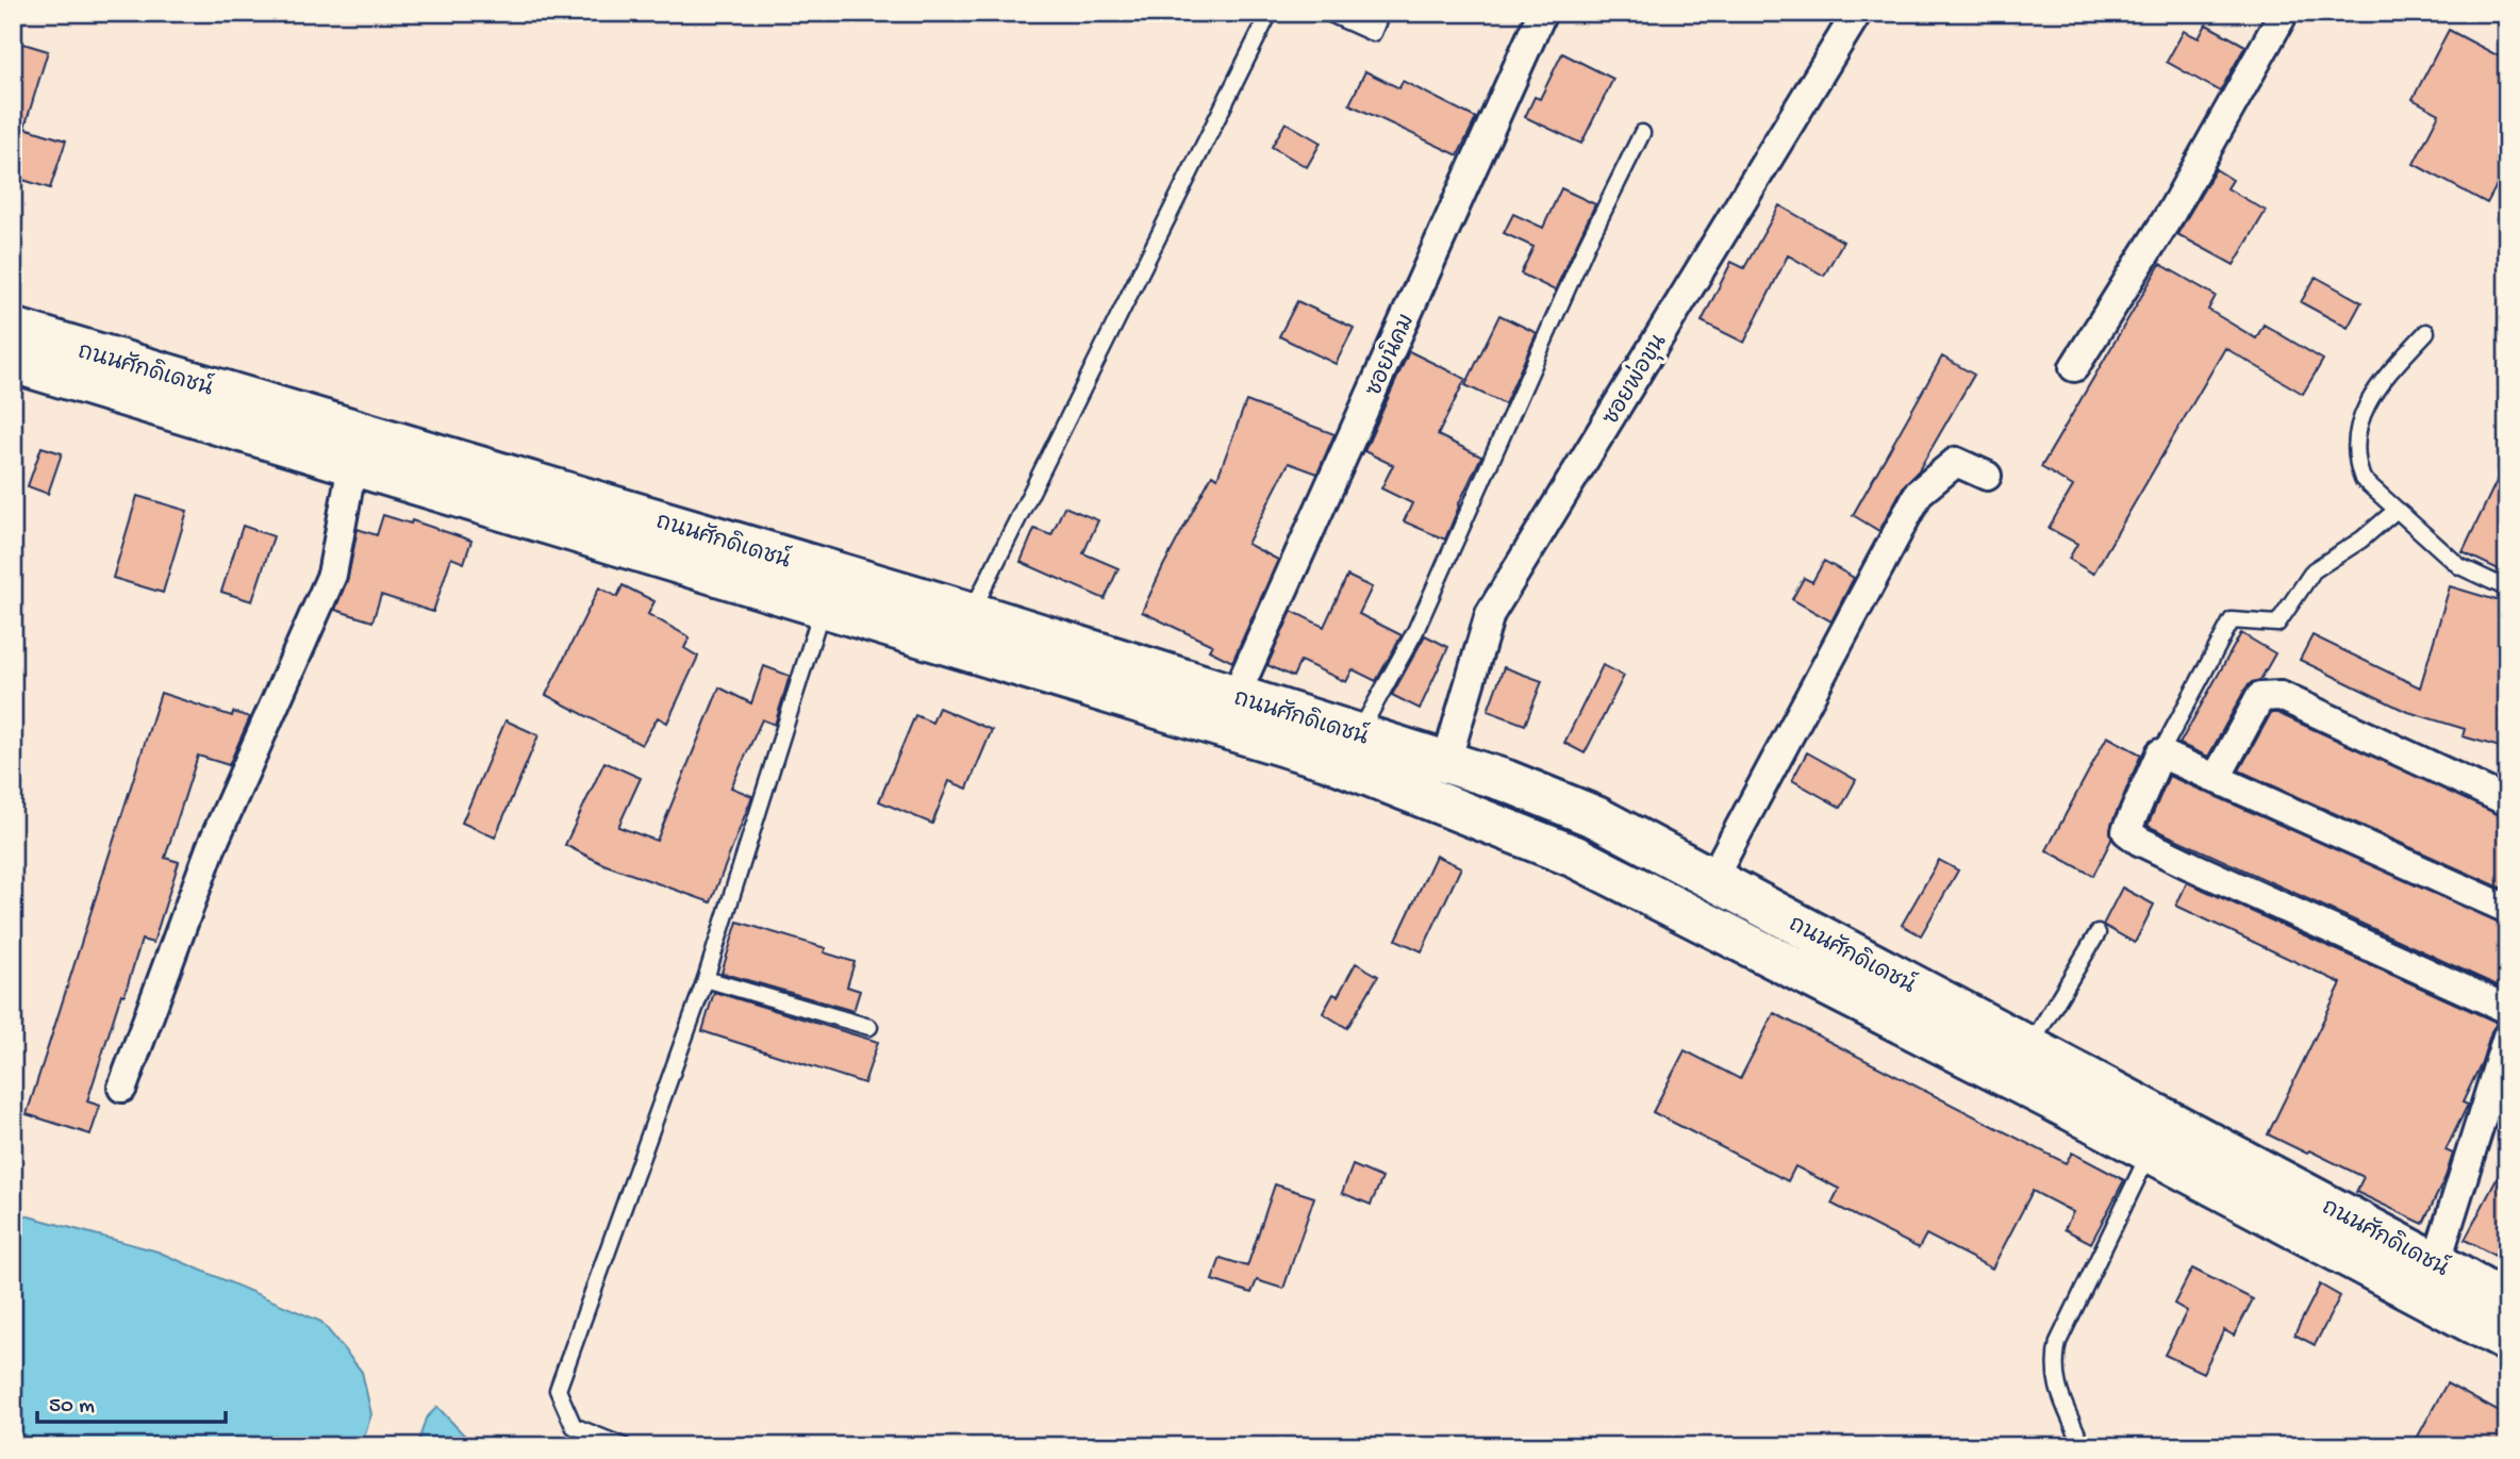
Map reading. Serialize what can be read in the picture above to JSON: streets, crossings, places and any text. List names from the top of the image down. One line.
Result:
{"streets":{"main road":["ถนนศักดิเดชน์"],"street":["ซอยนิคม","ซอยพ่อขุน"]},"crossings":[["ซอยนิคม","ถนนศักดิเดชน์"],["ถนนศักดิเดชน์","ซอยพ่อขุน"]],"scale_bar":"50 m"}
